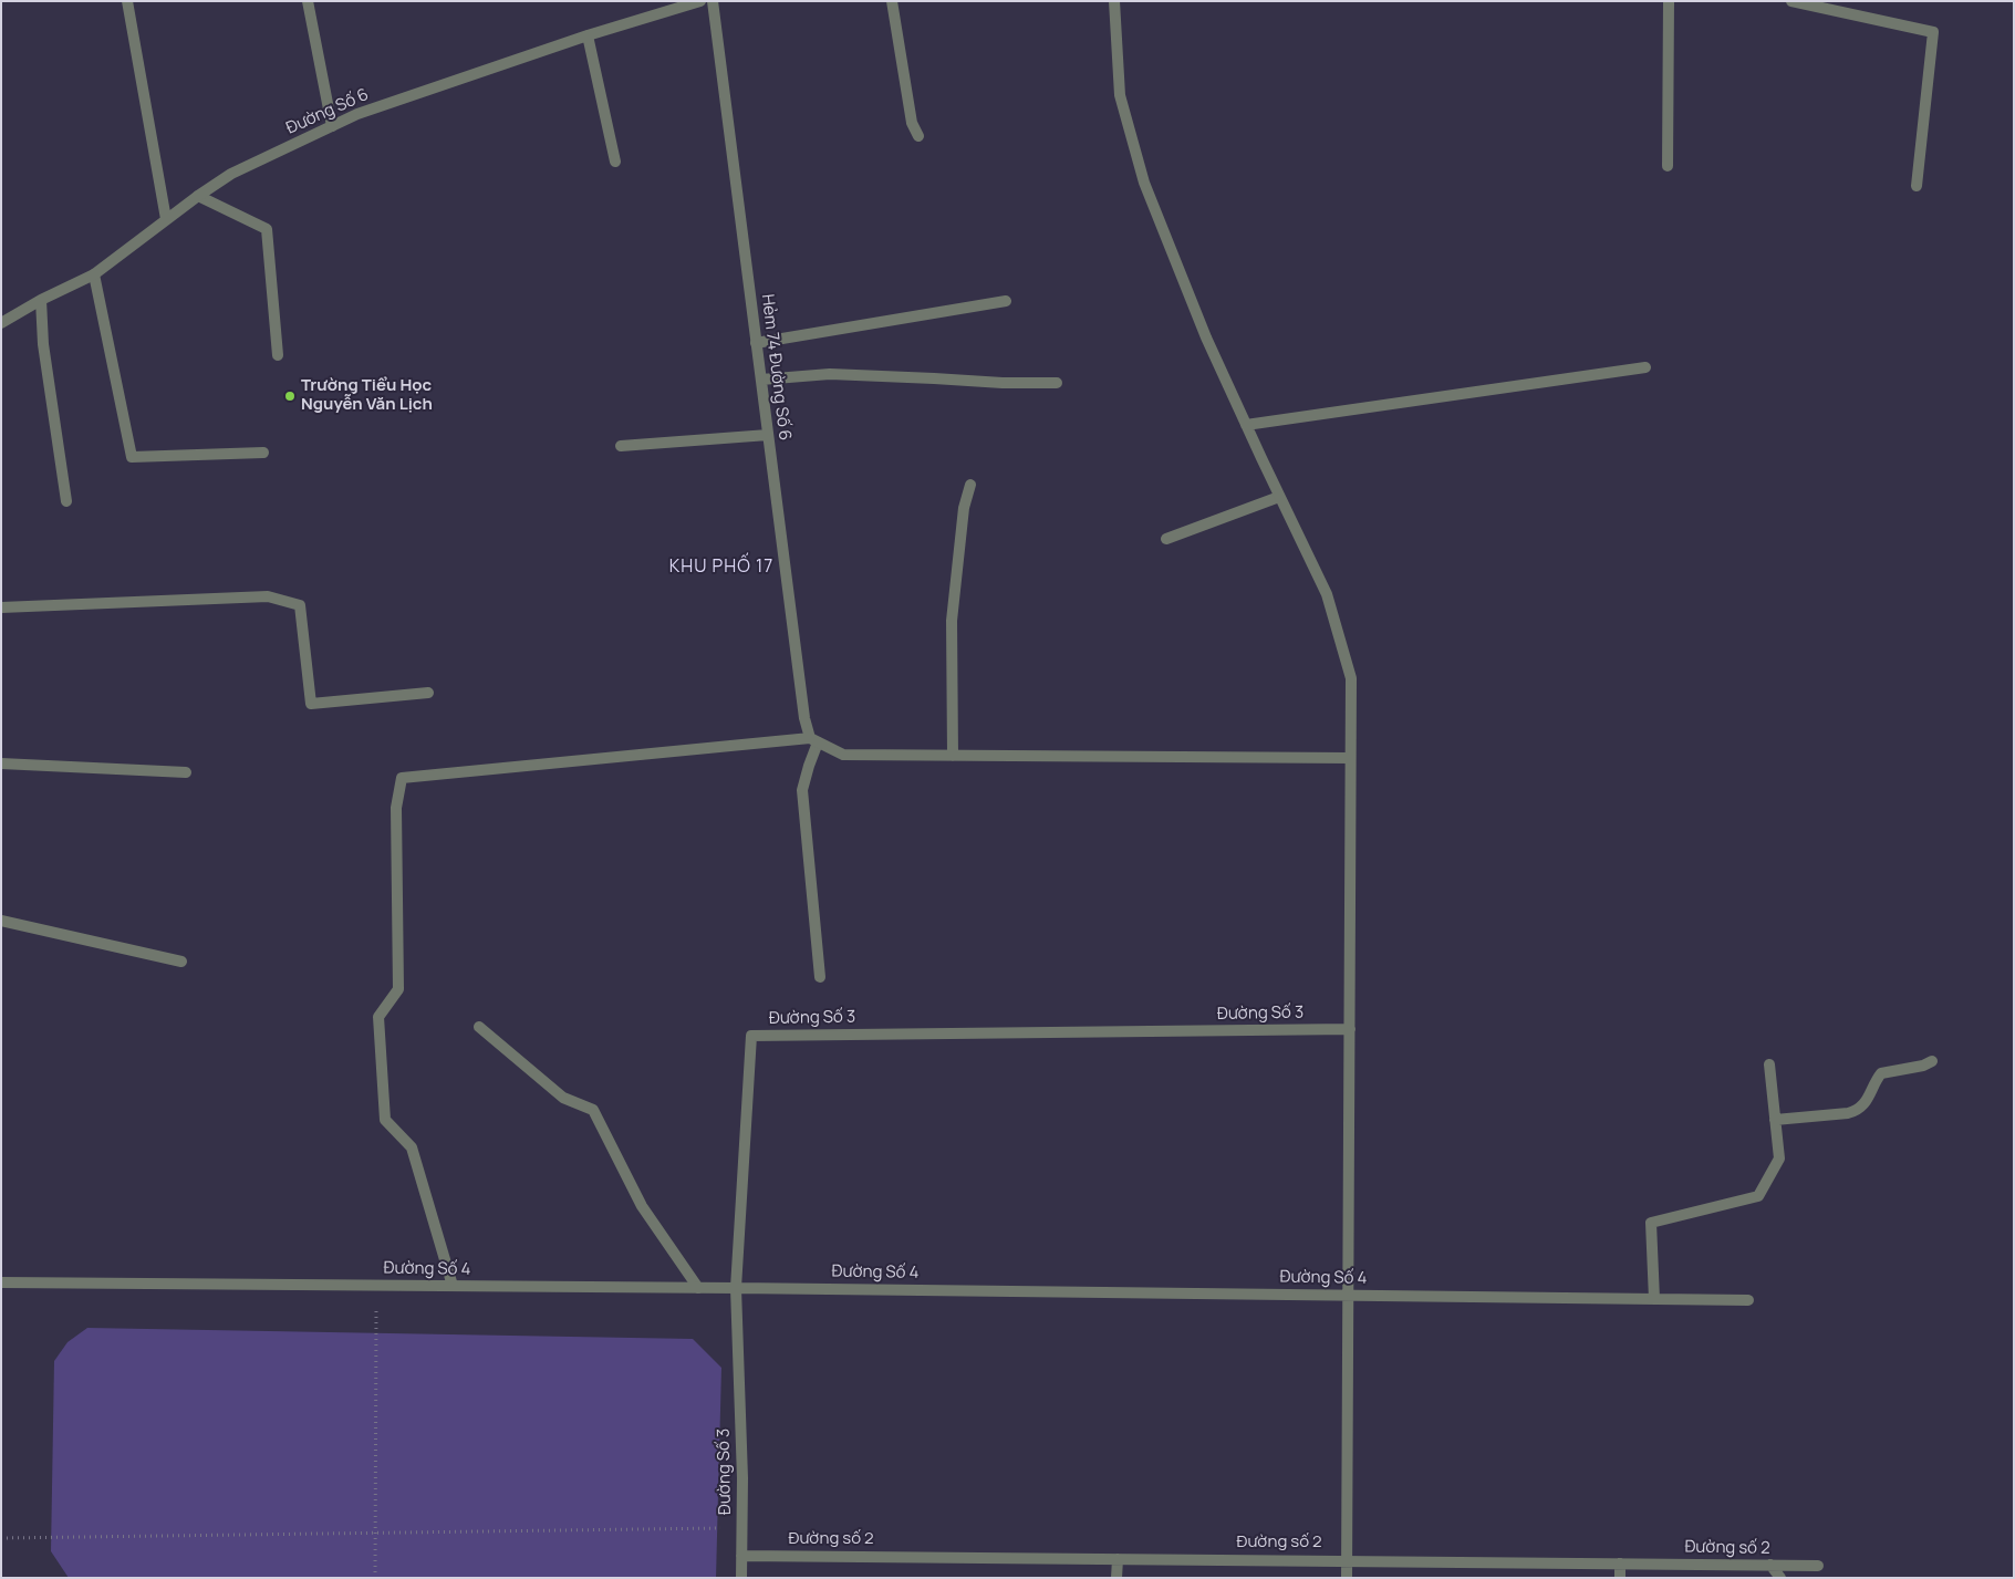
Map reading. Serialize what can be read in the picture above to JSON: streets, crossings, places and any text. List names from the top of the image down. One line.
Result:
{"streets":{"street":["Đường Số 6","Hẻm 74 Đường Số 6","Đường Số 3","Đường Số 4","Đường số 2"]},"crossings":[["Đường Số 3","Đường Số 4"],["Đường Số 3","Đường số 2"]],"districts":["KHU PHỐ 17"],"places":["Trường Tiểu Học Nguyễn Văn Lịch"]}
